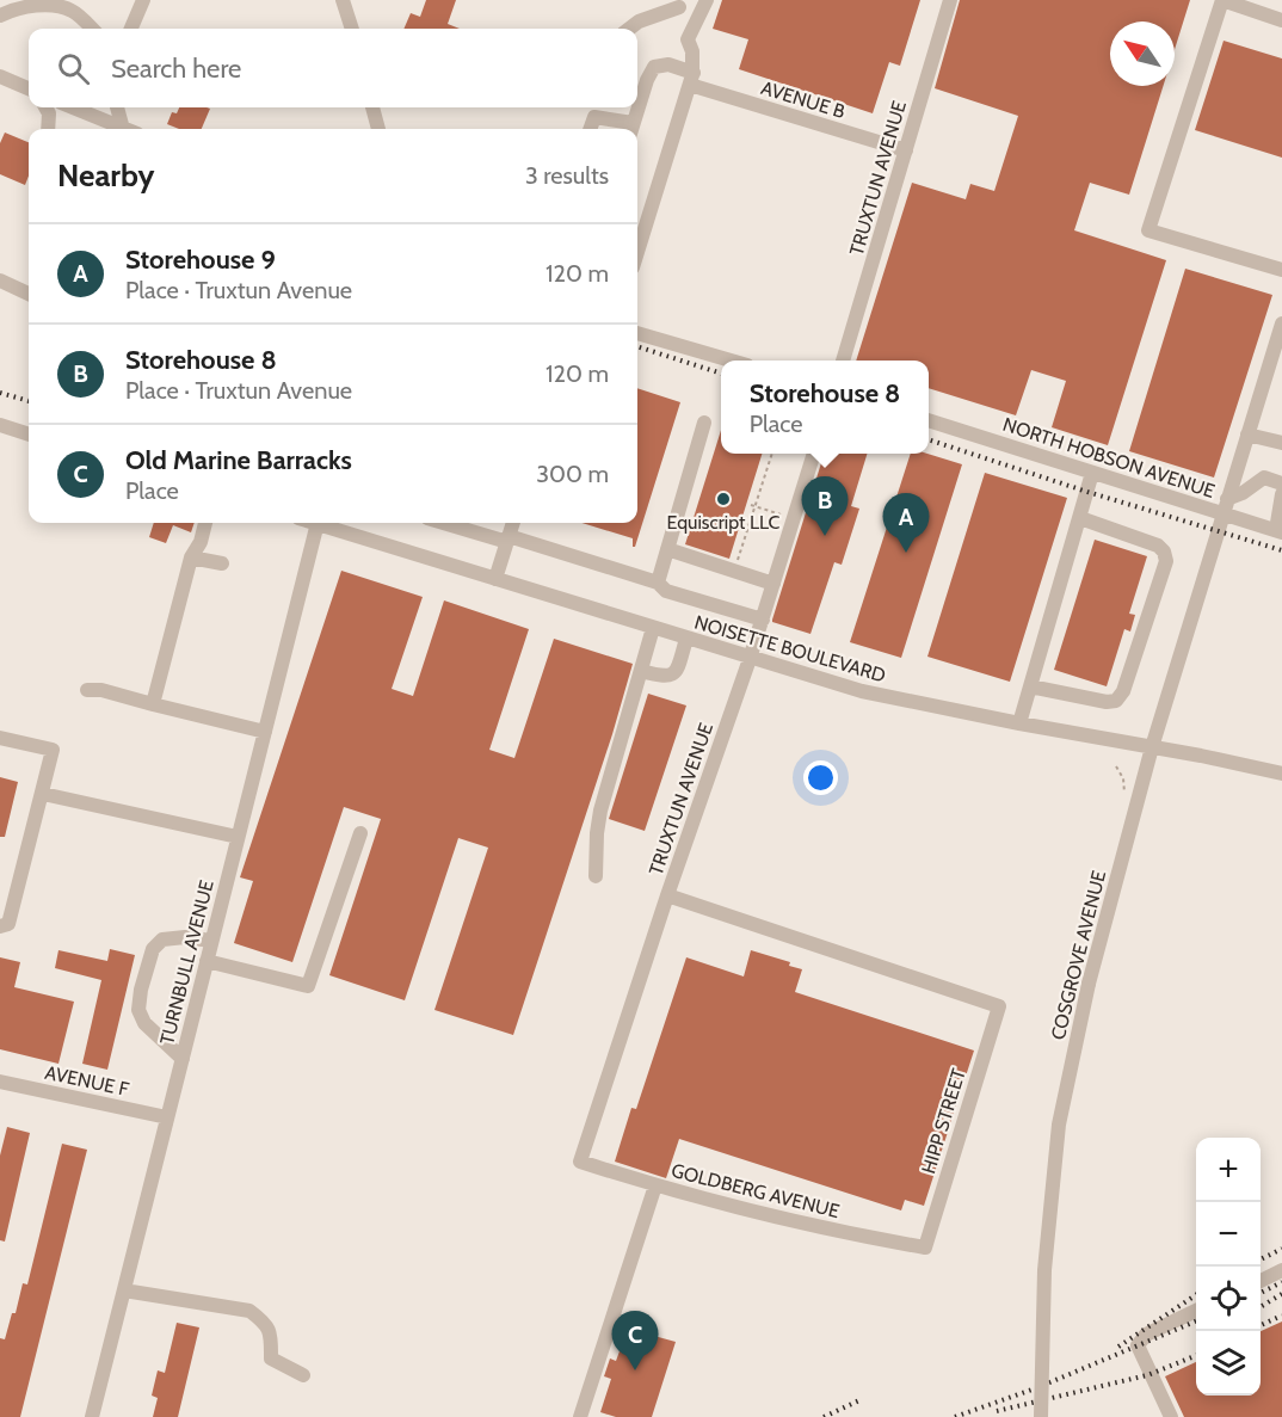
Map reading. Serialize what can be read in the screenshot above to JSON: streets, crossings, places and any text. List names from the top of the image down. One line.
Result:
{"streets":{"street":["AVENUE B","TRUXTUN AVENUE","NORTH HOBSON AVENUE","NOISETTE BOULEVARD","COSGROVE AVENUE","TURNBULL AVENUE","AVENUE F","HIPP STREET","GOLDBERG AVENUE"]},"crossings":[["AVENUE B","TRUXTUN AVENUE"],["TRUXTUN AVENUE","NOISETTE BOULEVARD"],["TRUXTUN AVENUE","HIPP STREET"],["TRUXTUN AVENUE","GOLDBERG AVENUE"],["NORTH HOBSON AVENUE","COSGROVE AVENUE"],["NOISETTE BOULEVARD","COSGROVE AVENUE"],["TURNBULL AVENUE","AVENUE F"],["HIPP STREET","GOLDBERG AVENUE"]],"places":["Equiscript LLC"],"north":"top left","page":{"search":"Search here","heading":["Nearby","3 results"],"list":[{"mark":"A","name":"Storehouse 9","note":"Place · Truxtun Avenue","value":"120 m"},{"mark":"B","name":"Storehouse 8","note":"Place · Truxtun Avenue","value":"120 m"},{"mark":"C","name":"Old Marine Barracks","note":"Place","value":"300 m"}],"popup":["Storehouse 8","Place"],"pins":["B","A","C"],"map_buttons":["+","−"]}}
